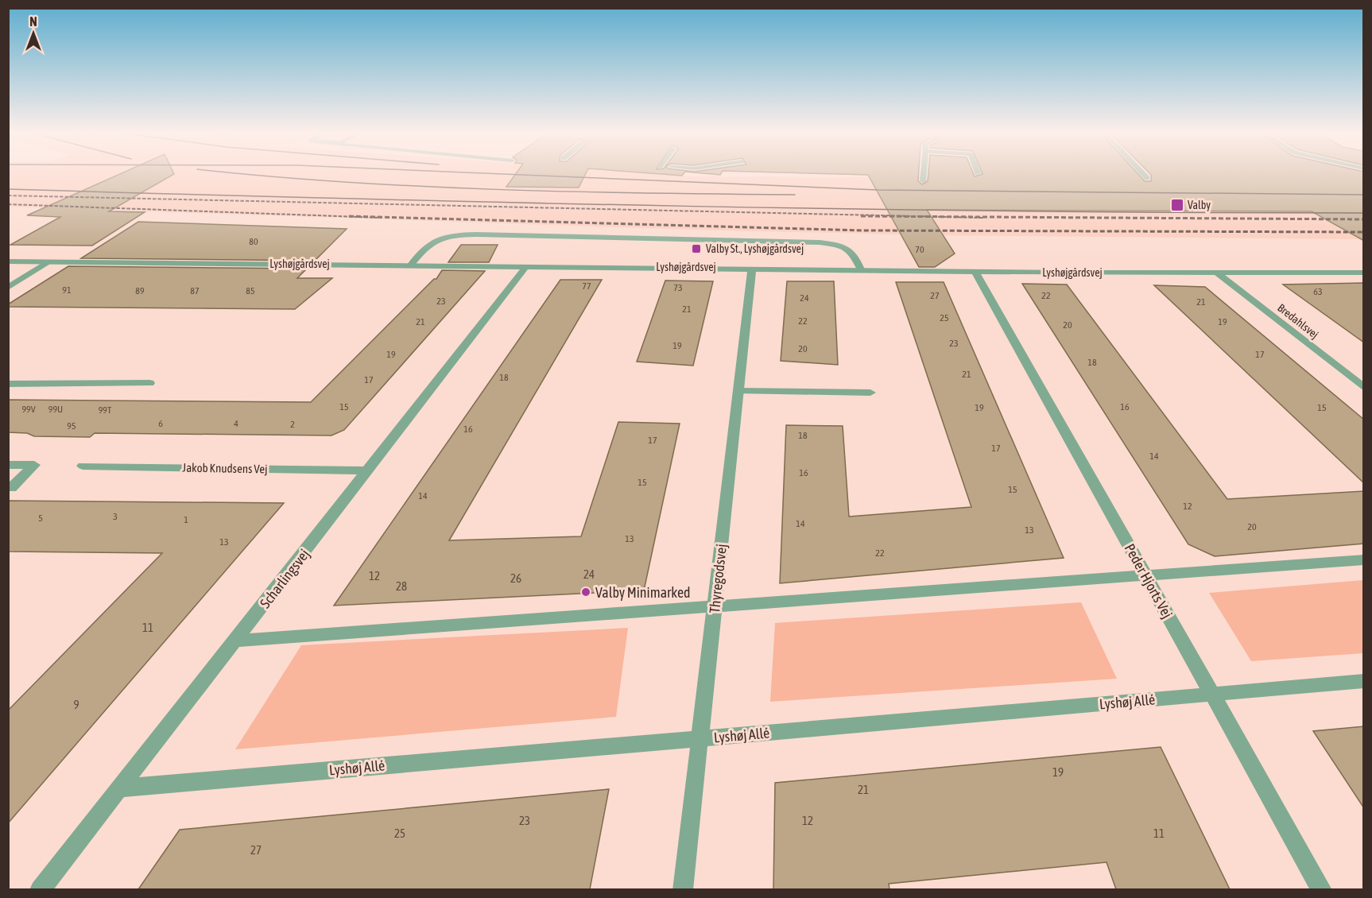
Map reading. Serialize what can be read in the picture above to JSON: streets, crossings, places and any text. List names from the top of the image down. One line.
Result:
{"streets":{"street":["Lyshøjgårdsvej","Bredahlsvej","Jakob Knudsens Vej","Scharlingsvej","Thyregodsvej","Peder Hjorts Vej","Lyshøj Allé"]},"crossings":[["Lyshøjgårdsvej","Bredahlsvej"],["Lyshøjgårdsvej","Scharlingsvej"],["Lyshøjgårdsvej","Thyregodsvej"],["Lyshøjgårdsvej","Peder Hjorts Vej"],["Jakob Knudsens Vej","Scharlingsvej"],["Scharlingsvej","Lyshøj Allé"],["Thyregodsvej","Lyshøj Allé"],["Peder Hjorts Vej","Lyshøj Allé"]],"places":{"transit":["Valby","Valby St., Lyshøjgårdsvej"],"other":["Valby Minimarked"]},"house_numbers":["80","70","77","73","91","89","87","85","63","27","22","24","23","21","21","25","22","21","19","20","23","19","20","19","17","18","21","18","17","15","16","19","15","99V","99U","99T","6","4","2","95","16","18","17","17","14","16","15","15","14","12","3","5","1","14","20","13","13","13","22","24","12","26","28","11","9","19","21","23","12","25","11","27"],"north":"top"}
